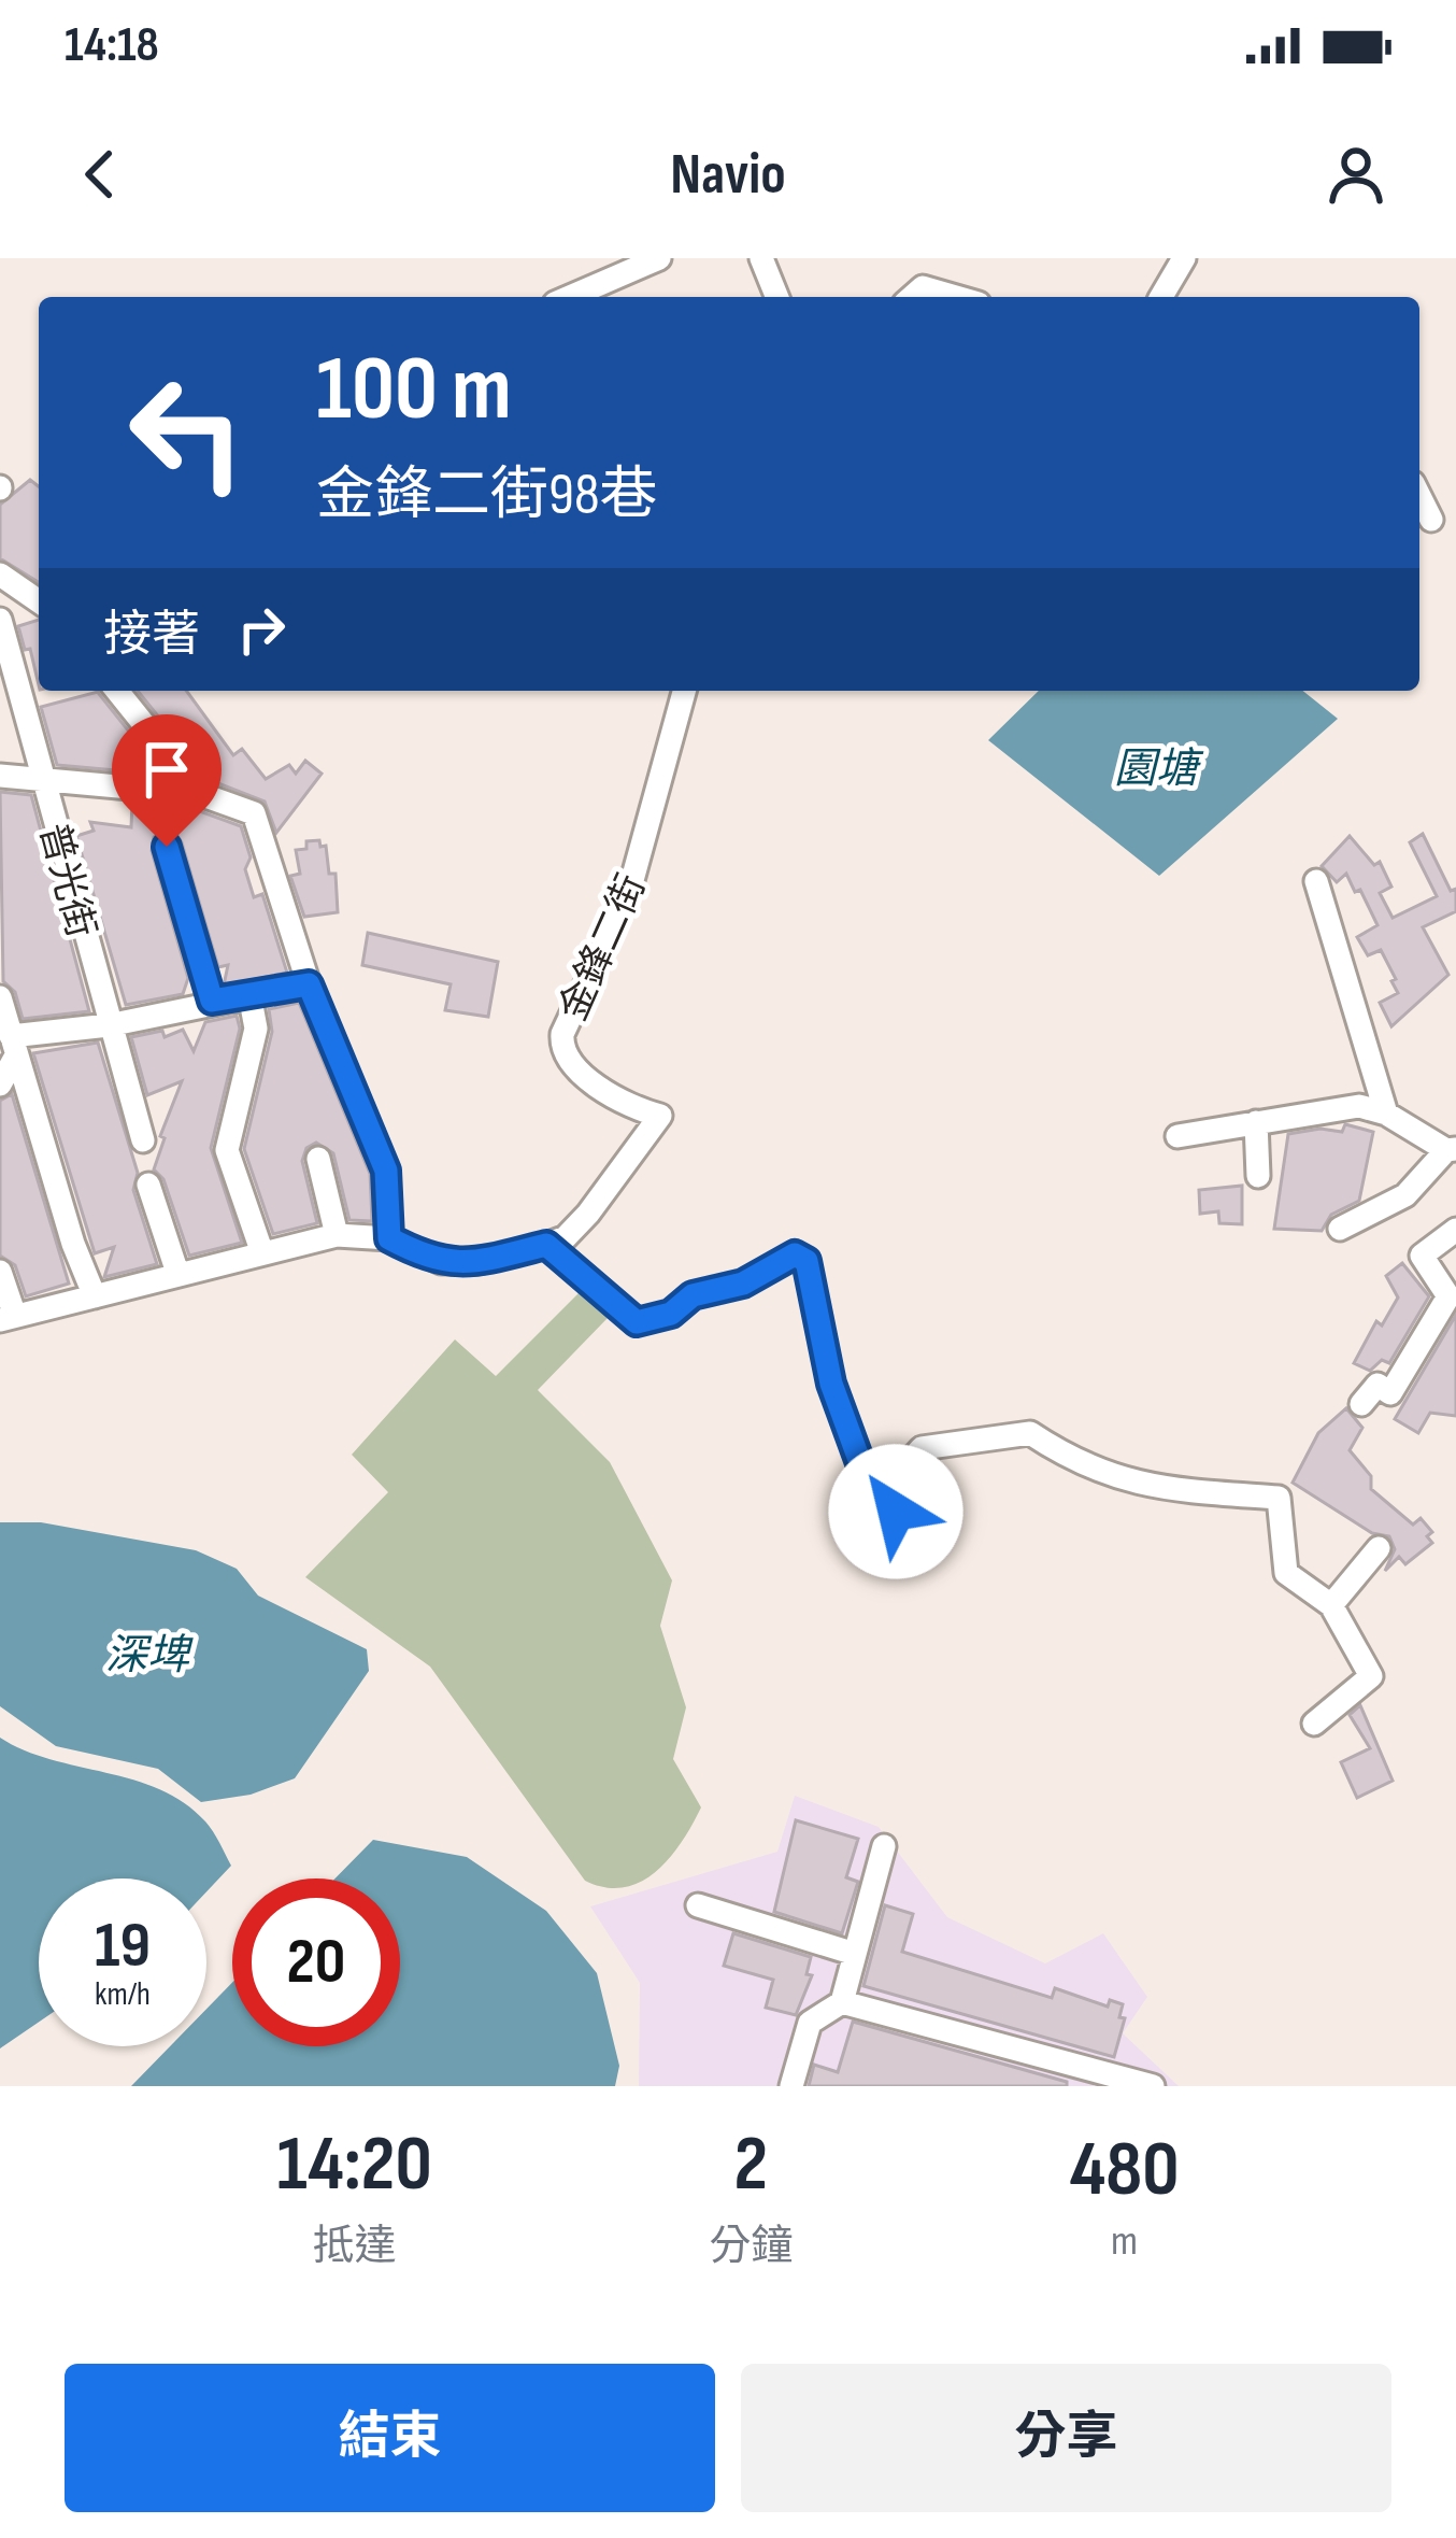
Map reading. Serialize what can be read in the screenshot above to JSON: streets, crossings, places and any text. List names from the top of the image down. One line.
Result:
{"streets":{"lane":["普光街","金鋒二街"]},"water":["園塘","深埤"],"page":{"status":"14:18","header":"Navio","turn":["100 m","金鋒二街98巷"],"then":"接著","speed":"19 km/h","limit":"20","eta":["14:20","抵達","2","分鐘","480","m"],"buttons":["結束","分享"]}}
